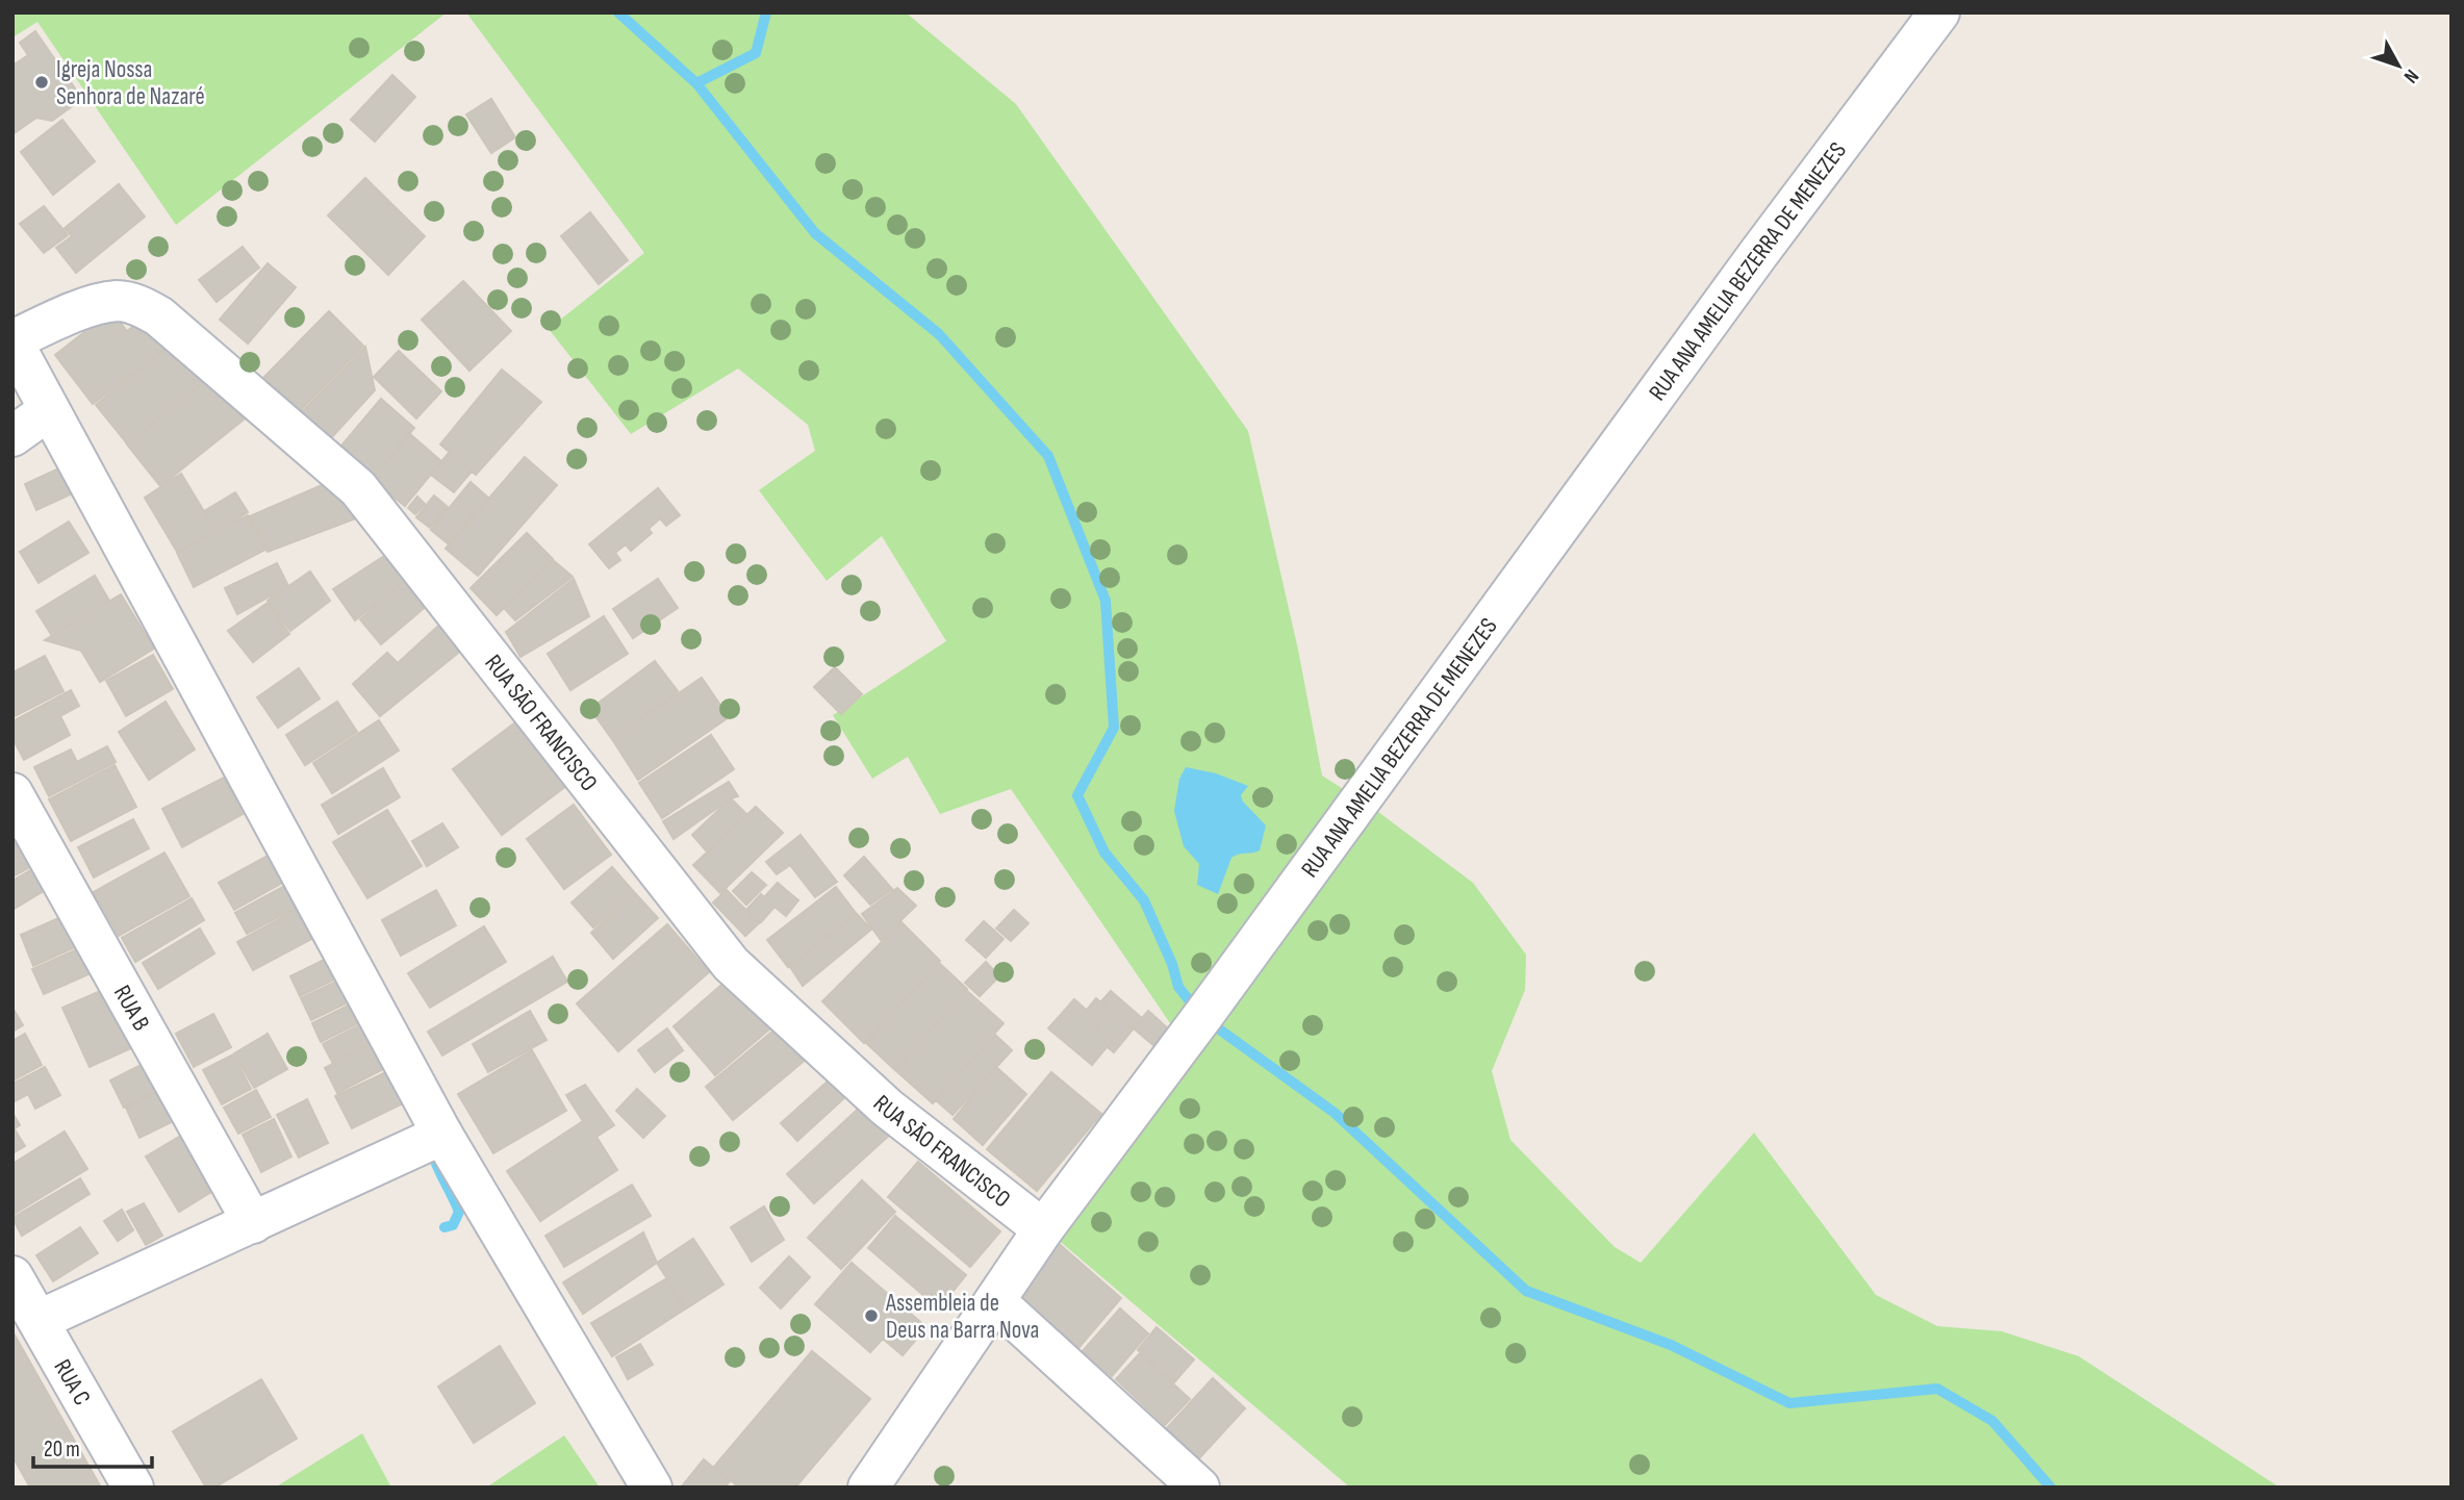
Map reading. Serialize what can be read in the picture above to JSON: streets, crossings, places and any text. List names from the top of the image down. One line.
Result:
{"streets":{"street":["RUA ANA AMELIA BEZERRA DE MENEZES","RUA SÃO FRANCISCO","RUA B","RUA C"]},"crossings":[["RUA ANA AMELIA BEZERRA DE MENEZES","RUA SÃO FRANCISCO"]],"places":["Igreja Nossa Senhora de Nazaré","Assembleia de Deus na Barra Nova"],"scale_bar":"20 m","north":"bottom right"}
